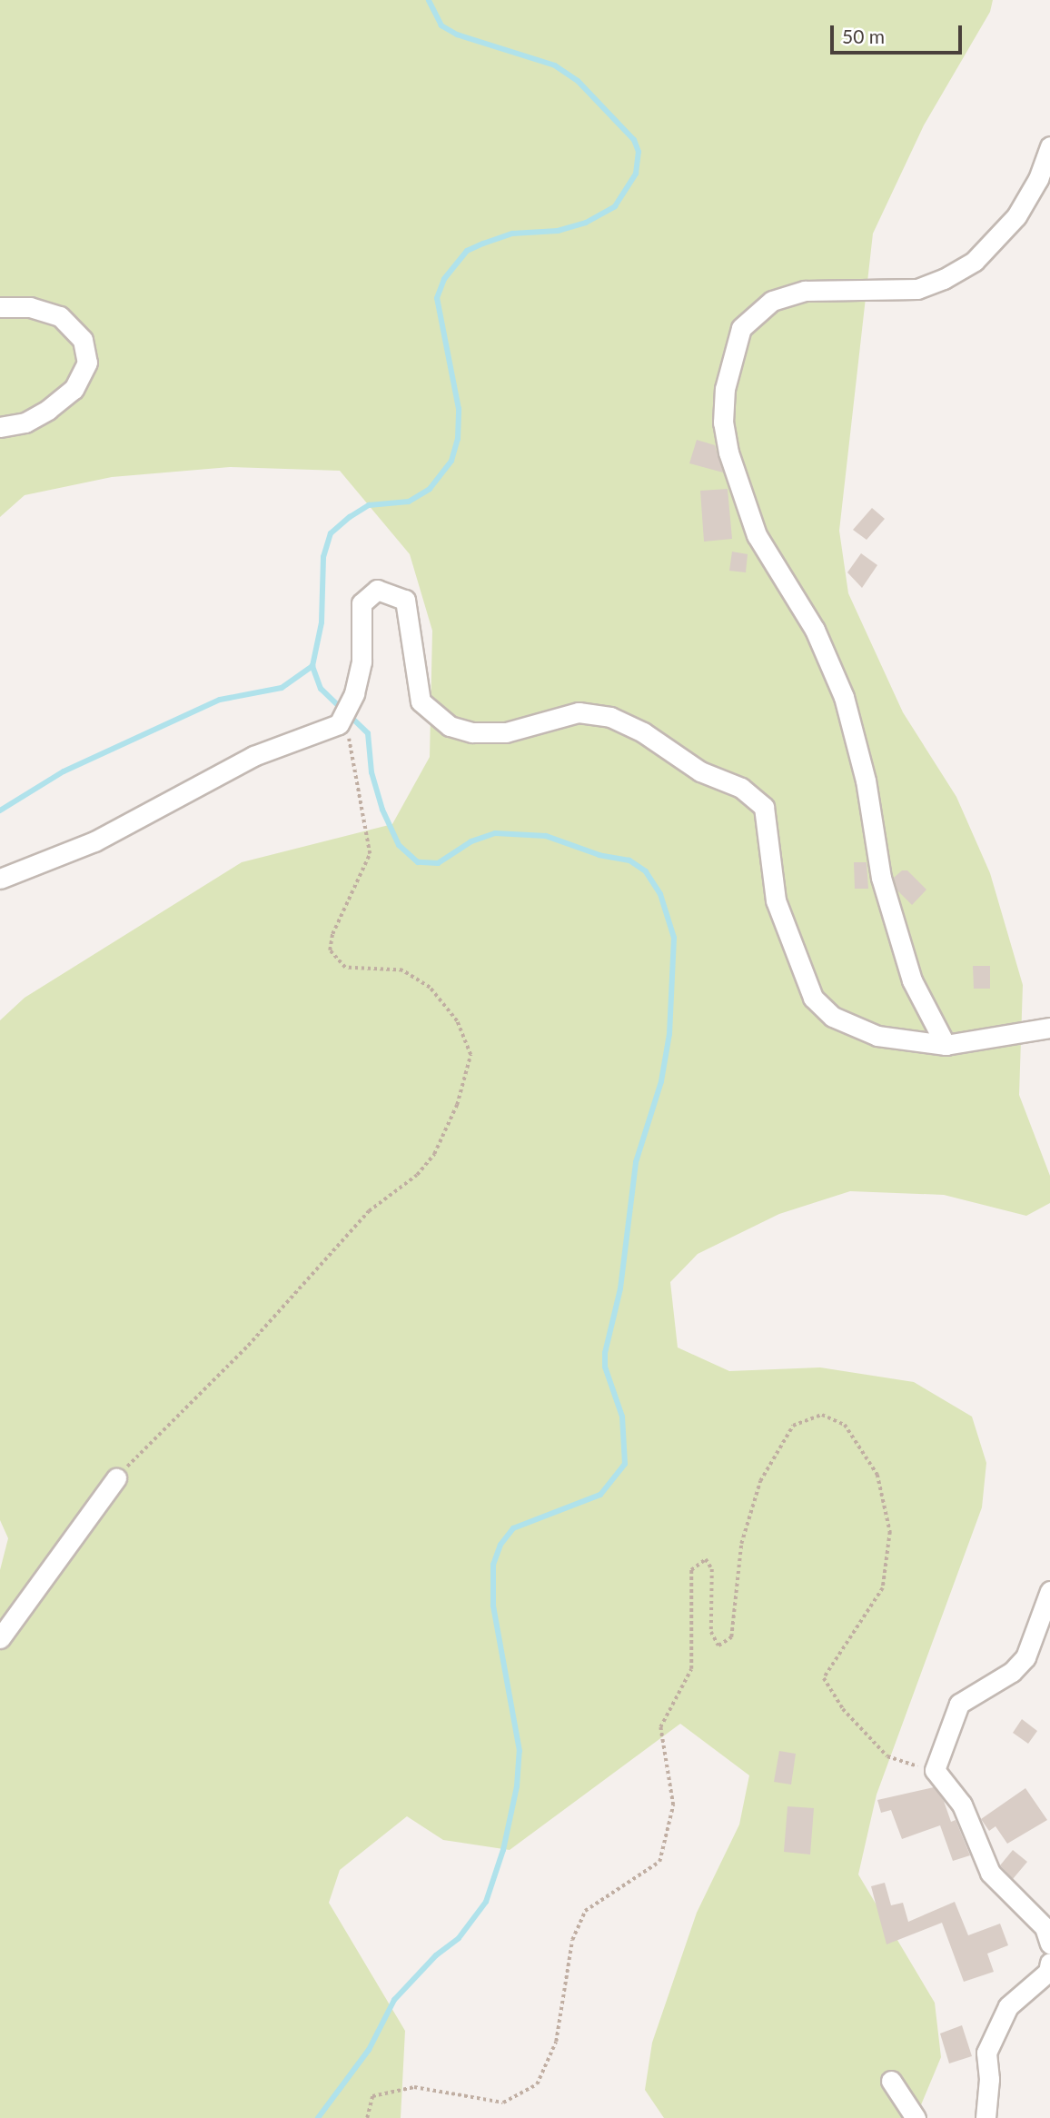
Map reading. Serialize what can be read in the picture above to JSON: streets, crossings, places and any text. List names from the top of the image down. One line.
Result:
{"scale_bar":"50 m"}
